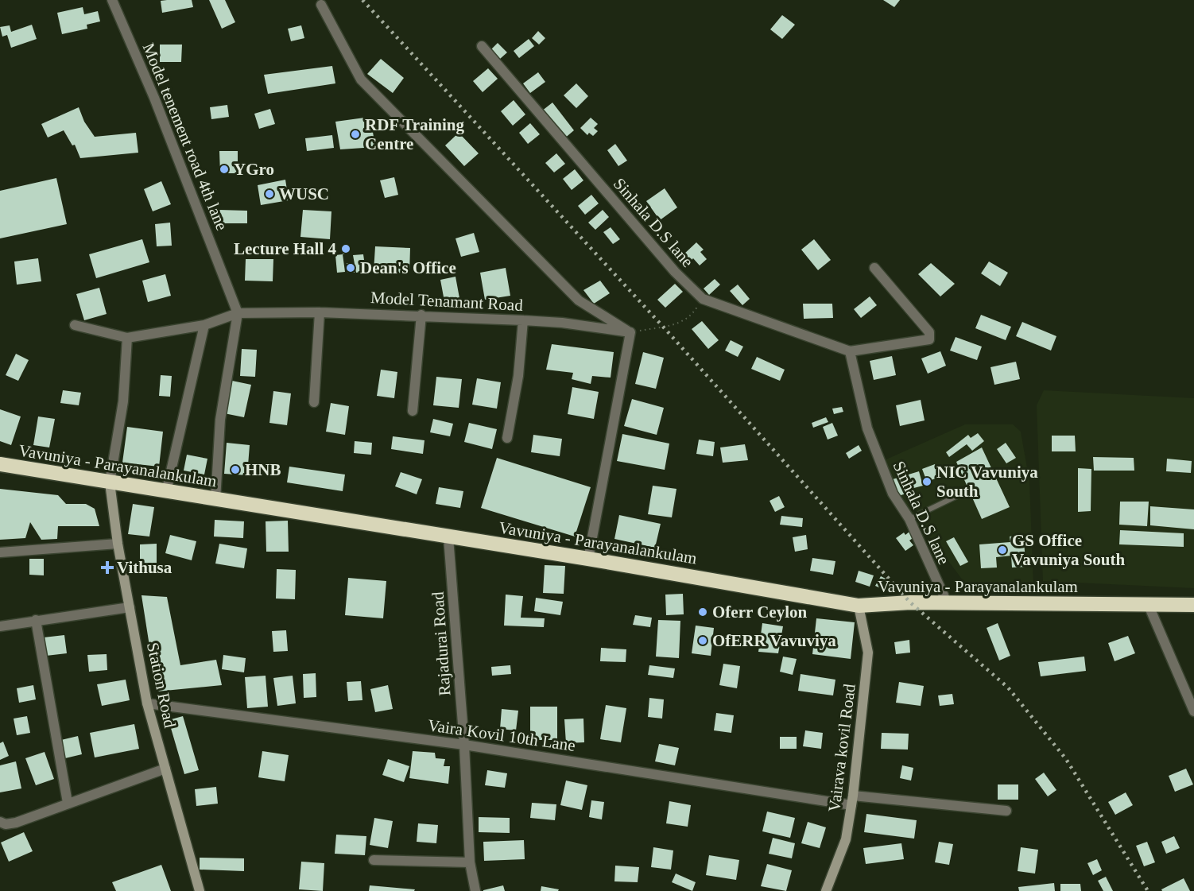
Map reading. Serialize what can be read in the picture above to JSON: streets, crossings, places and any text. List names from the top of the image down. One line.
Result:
{"streets":{"highway":["Vavuniya - Parayanalankulam"],"main road":["Station Road","Vairava kovil Road"],"street":["Model tenement road 4th lane","Sinhala D.S lane","Model Tenamant Road","Rajadurai Road","Vaira Kovil 10th Lane"]},"crossings":[["Model tenement road 4th lane","Model Tenamant Road"],["Sinhala D.S lane","Vavuniya - Parayanalankulam"],["Vavuniya - Parayanalankulam","Rajadurai Road"],["Vavuniya - Parayanalankulam","Station Road"],["Vavuniya - Parayanalankulam","Vairava kovil Road"],["Rajadurai Road","Vaira Kovil 10th Lane"],["Station Road","Vaira Kovil 10th Lane"],["Vaira Kovil 10th Lane","Vairava kovil Road"]],"places":{"other":["RDF Training Centre","YGro","WUSC","Lecture Hall 4","Dean's Office","HNB","NIC Vavuniya South","GS Office Vavuniya South","Oferr Ceylon","OfERR Vavuviya"],"health":["Vithusa"]}}
